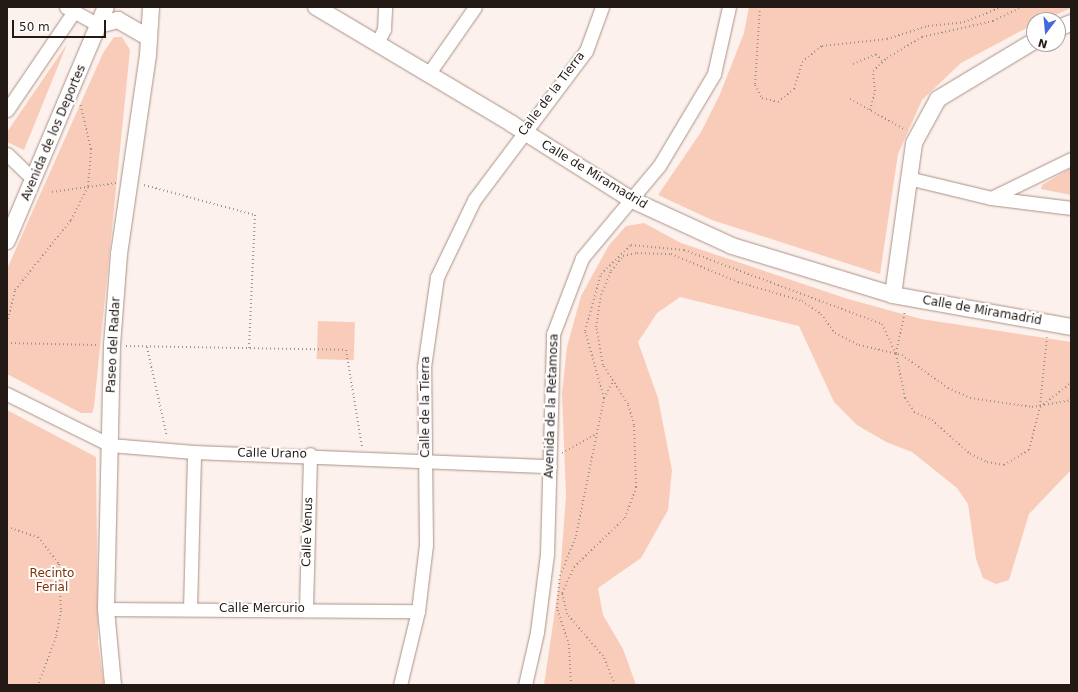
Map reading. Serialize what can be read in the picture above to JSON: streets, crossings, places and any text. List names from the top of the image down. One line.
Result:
{"streets":{"street":["Calle de la Tierra","Avenida de los Deportes","Calle de Miramadrid","Paseo del Radar","Avenida de la Retamosa","Calle Urano","Calle Venus","Calle Mercurio"]},"crossings":[["Calle de la Tierra","Calle de Miramadrid"],["Calle de la Tierra","Calle Urano"],["Calle de la Tierra","Calle Mercurio"],["Calle de Miramadrid","Avenida de la Retamosa"],["Paseo del Radar","Calle Urano"],["Paseo del Radar","Calle Mercurio"],["Avenida de la Retamosa","Calle Urano"],["Calle Urano","Calle Venus"],["Calle Venus","Calle Mercurio"]],"parks":["Recinto Ferial"],"scale_bar":"50 m","north":"bottom"}
